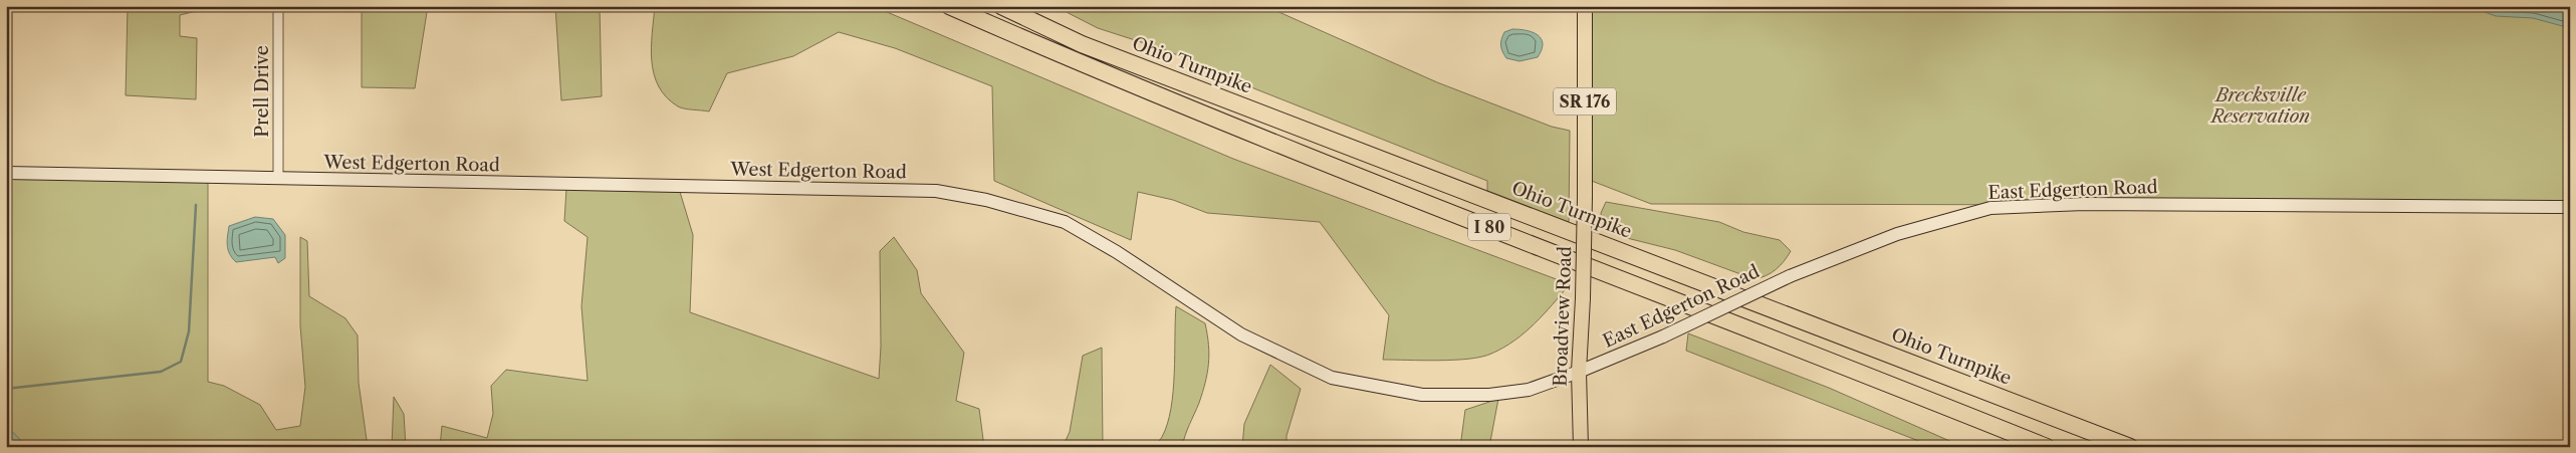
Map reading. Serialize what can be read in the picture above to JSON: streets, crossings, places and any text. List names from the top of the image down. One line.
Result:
{"streets":{"highway":["Ohio Turnpike","I 80"],"main road":["SR 176","Broadview Road"],"street":["Prell Drive","West Edgerton Road","East Edgerton Road"]},"crossings":[["Prell Drive","West Edgerton Road"],["West Edgerton Road","East Edgerton Road"],["West Edgerton Road","Broadview Road"],["East Edgerton Road","Broadview Road"]],"parks":["Brecksville Reservation"]}
